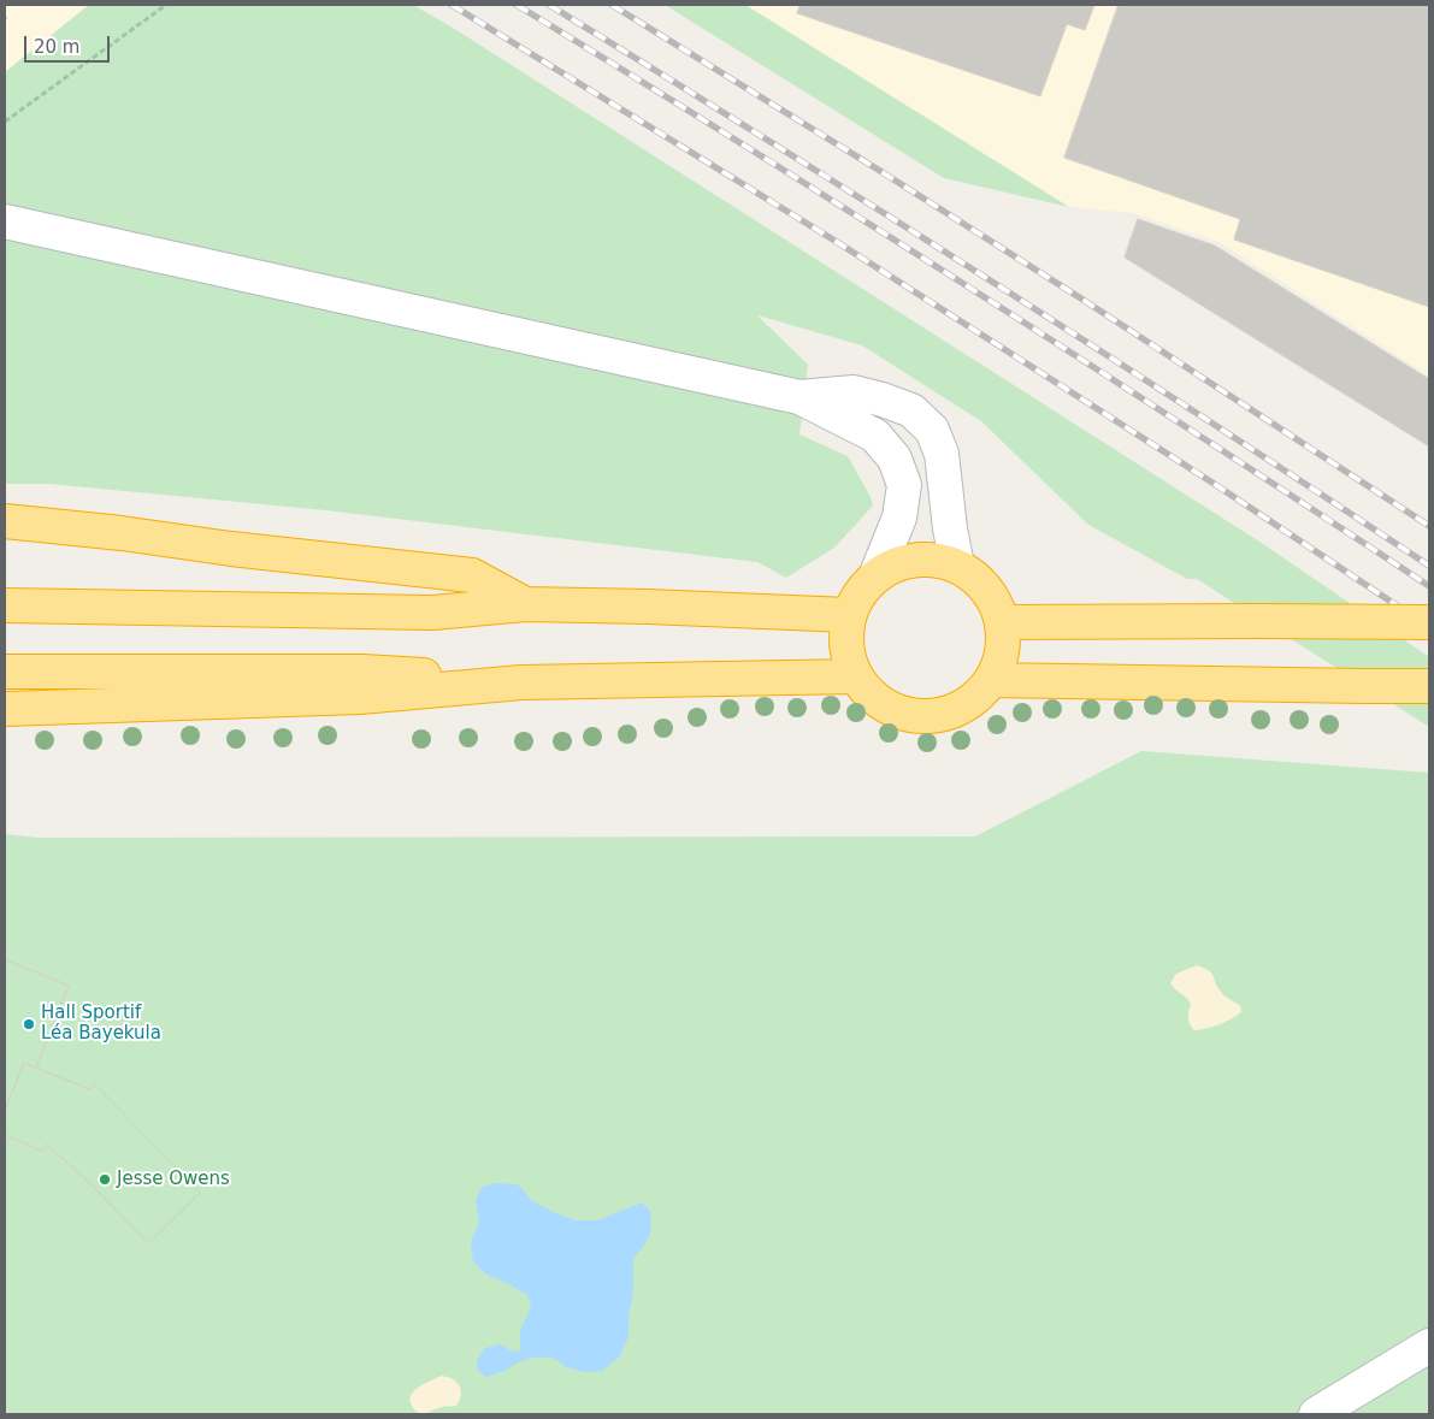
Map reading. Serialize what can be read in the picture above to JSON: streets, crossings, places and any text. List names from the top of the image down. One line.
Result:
{"places":["Hall Sportif Léa Bayekula","Jesse Owens"],"scale_bar":"20 m"}
